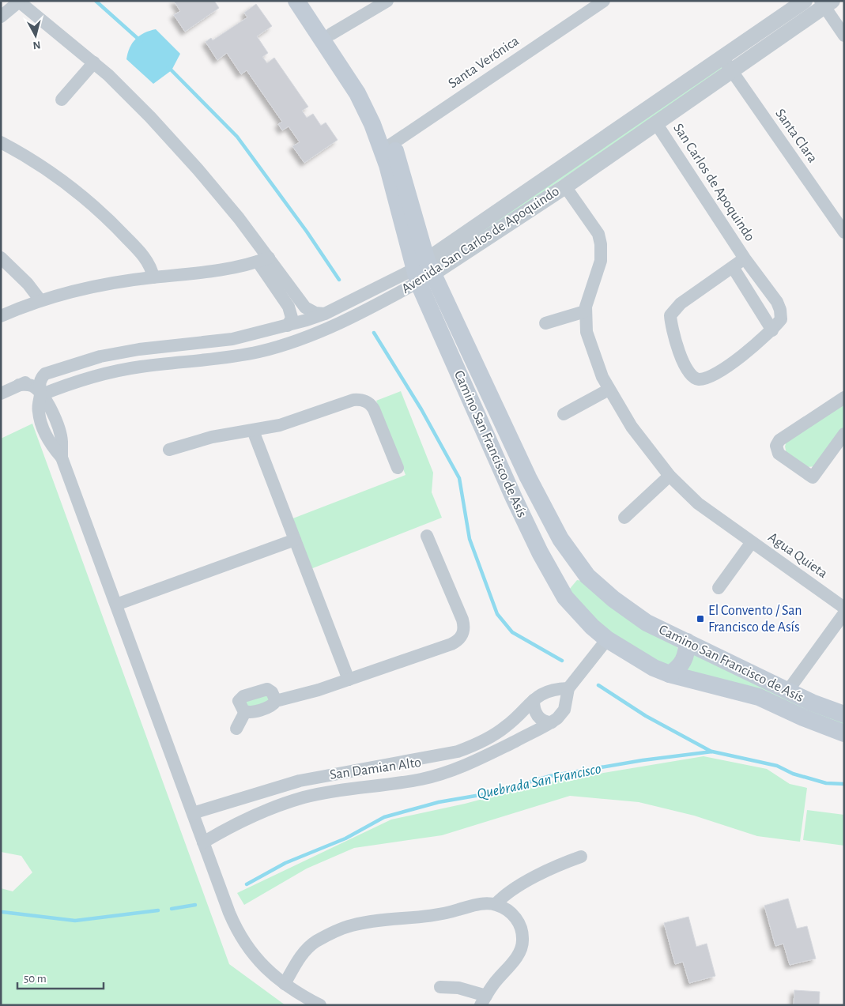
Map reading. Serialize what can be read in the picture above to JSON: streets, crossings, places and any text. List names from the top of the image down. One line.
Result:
{"streets":{"main road":["Camino San Francisco de Asís"],"street":["Santa Verónica","Santa Clara","San Carlos de Apoquindo","Avenida San Carlos de Apoquindo","Agua Quieta","San Damian Alto"]},"crossings":[["Santa Verónica","Camino San Francisco de Asís"],["Santa Clara","Avenida San Carlos de Apoquindo"],["San Carlos de Apoquindo","Avenida San Carlos de Apoquindo"],["Avenida San Carlos de Apoquindo","Camino San Francisco de Asís"],["Avenida San Carlos de Apoquindo","Agua Quieta"],["Camino San Francisco de Asís","San Damian Alto"]],"water":["Quebrada San Francisco"],"places":{"transit":["El Convento / San Francisco de Asís"]},"scale_bar":"50 m","north":"bottom"}
